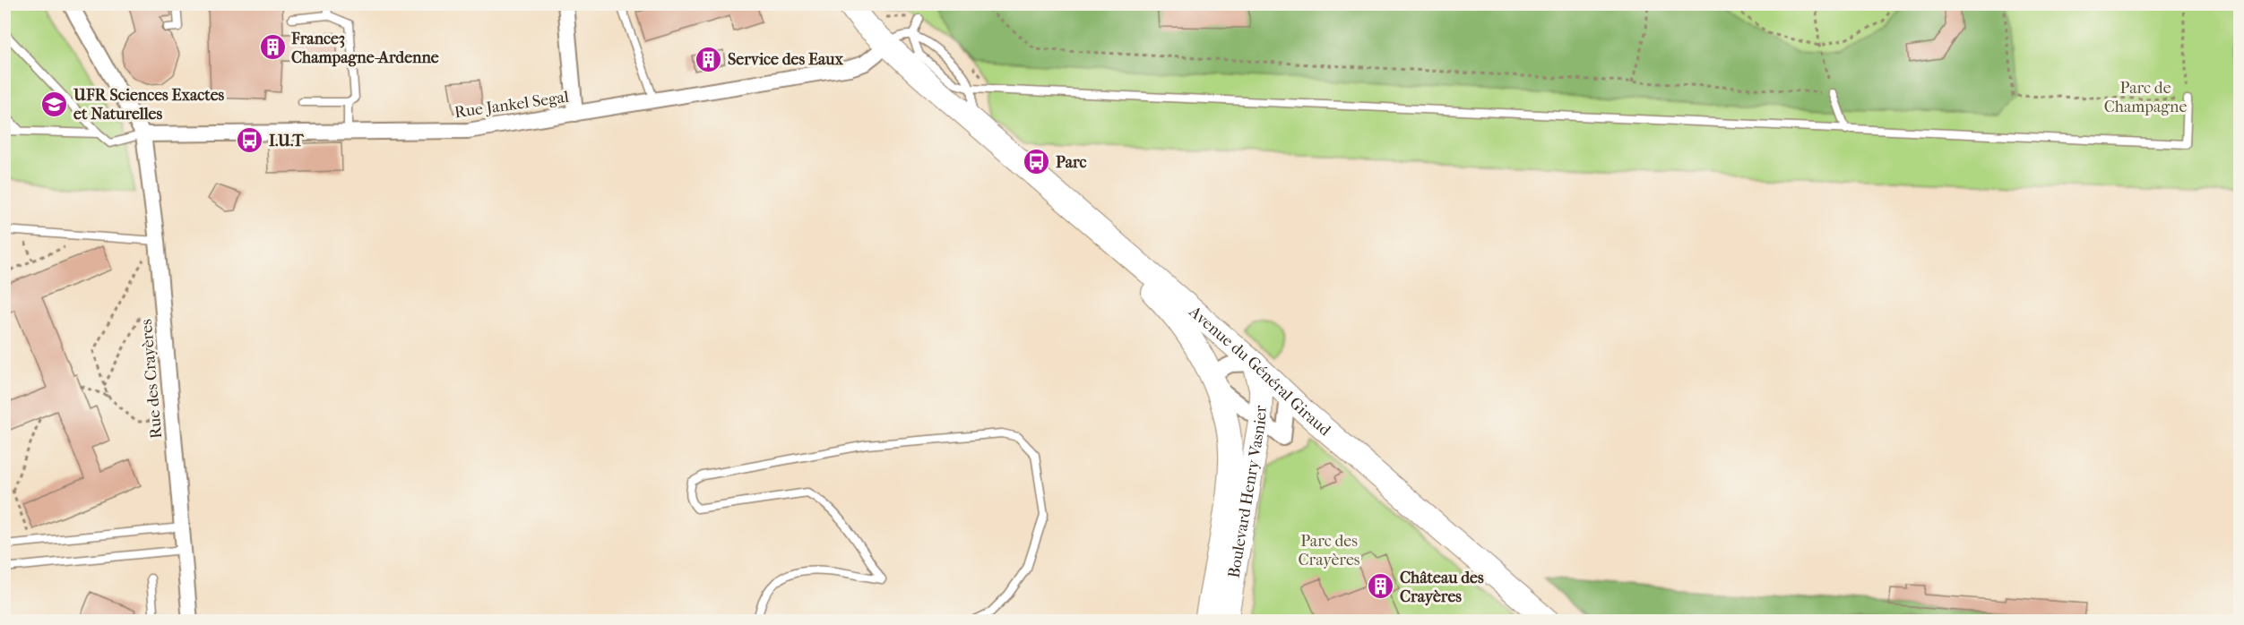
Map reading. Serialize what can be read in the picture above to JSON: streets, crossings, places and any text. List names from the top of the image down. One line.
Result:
{"streets":{"main road":["Avenue du Général Giraud","Boulevard Henry Vasnier"],"street":["Rue Jankel Segal","Rue des Crayères"]},"crossings":[["Rue Jankel Segal","Avenue du Général Giraud"],["Rue Jankel Segal","Rue des Crayères"],["Avenue du Général Giraud","Boulevard Henry Vasnier"]],"parks":["Parc de Champagne","Parc des Crayères"],"places":{"building":["France3 Champagne-Ardenne","Service des Eaux","Château des Crayères"],"school or university":["UFR Sciences Exactes et Naturelles"],"bus stop":["I.U.T","Parc"]}}
